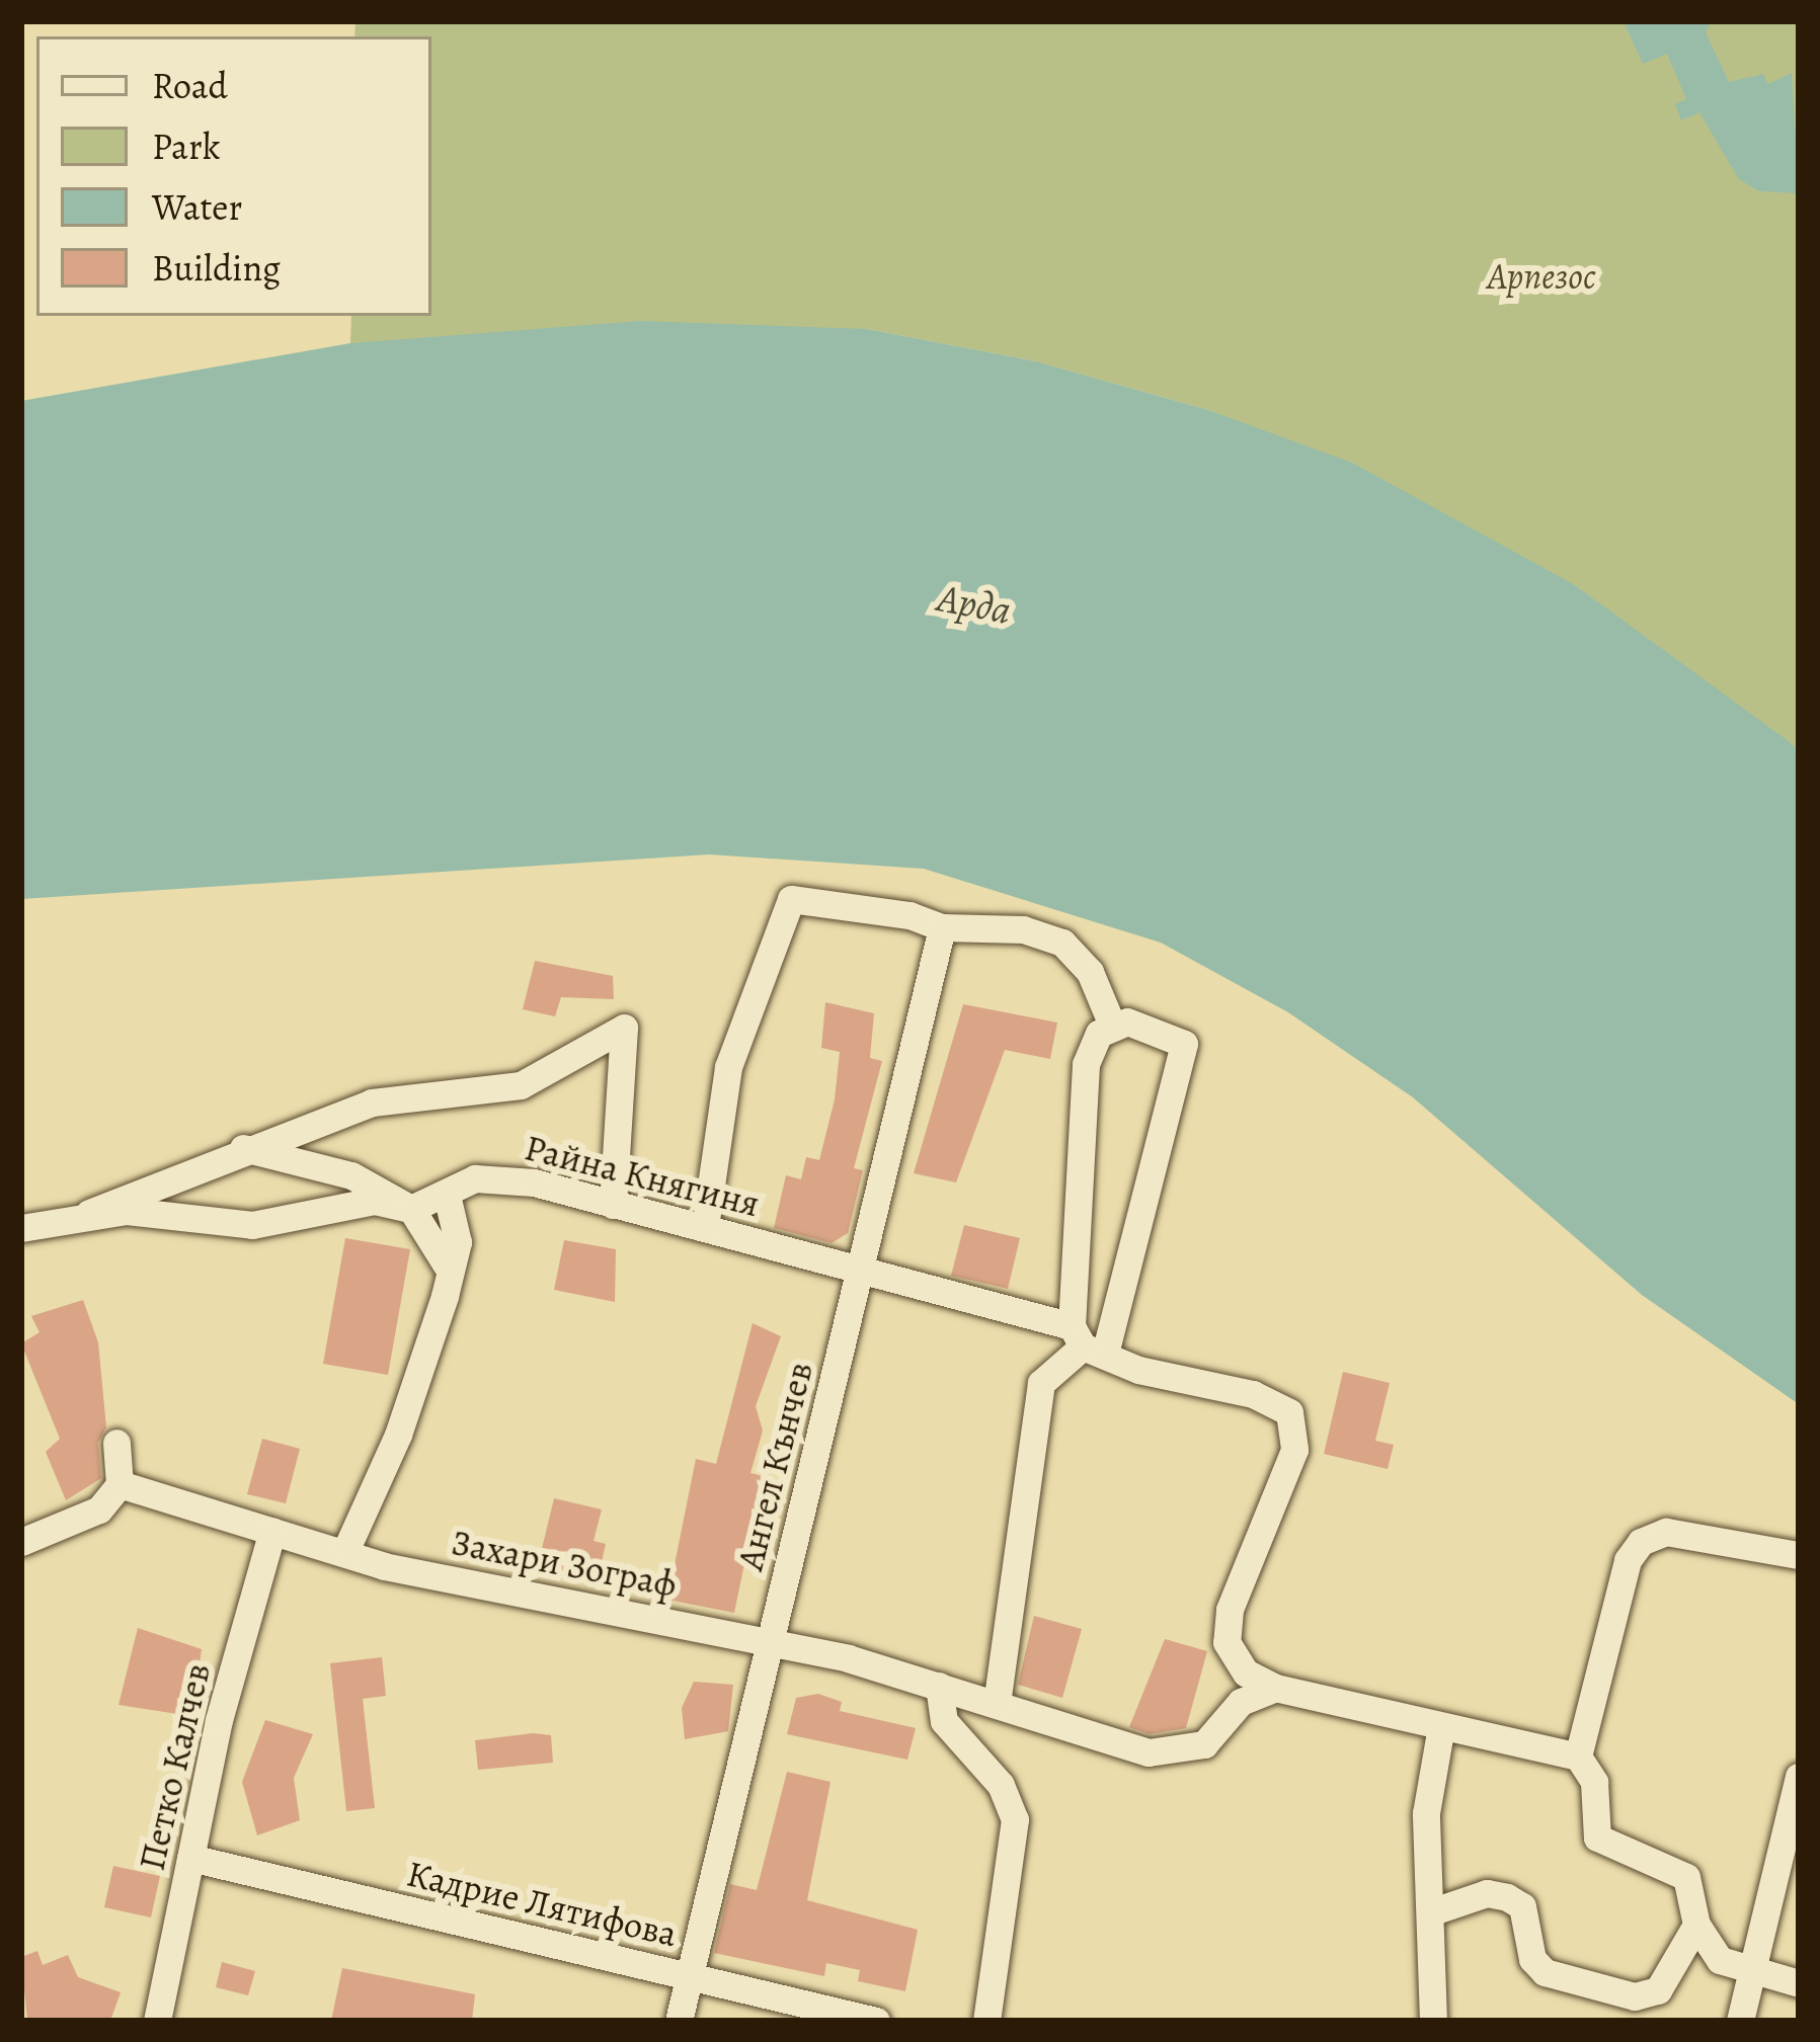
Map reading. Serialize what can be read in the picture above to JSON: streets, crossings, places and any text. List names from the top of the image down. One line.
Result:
{"streets":{"street":["Райна Княгиня","Ангел Кънчев","Захари Зограф","Петко Калчев","Кадрие Лятифова"]},"crossings":[["Райна Княгиня","Ангел Кънчев"],["Райна Княгиня","Захари Зограф"],["Ангел Кънчев","Захари Зограф"],["Ангел Кънчев","Кадрие Лятифова"],["Захари Зограф","Петко Калчев"],["Петко Калчев","Кадрие Лятифова"]],"water":["Арда"],"parks":["Арпезос"],"legend":["Road","Park","Water","Building"]}
